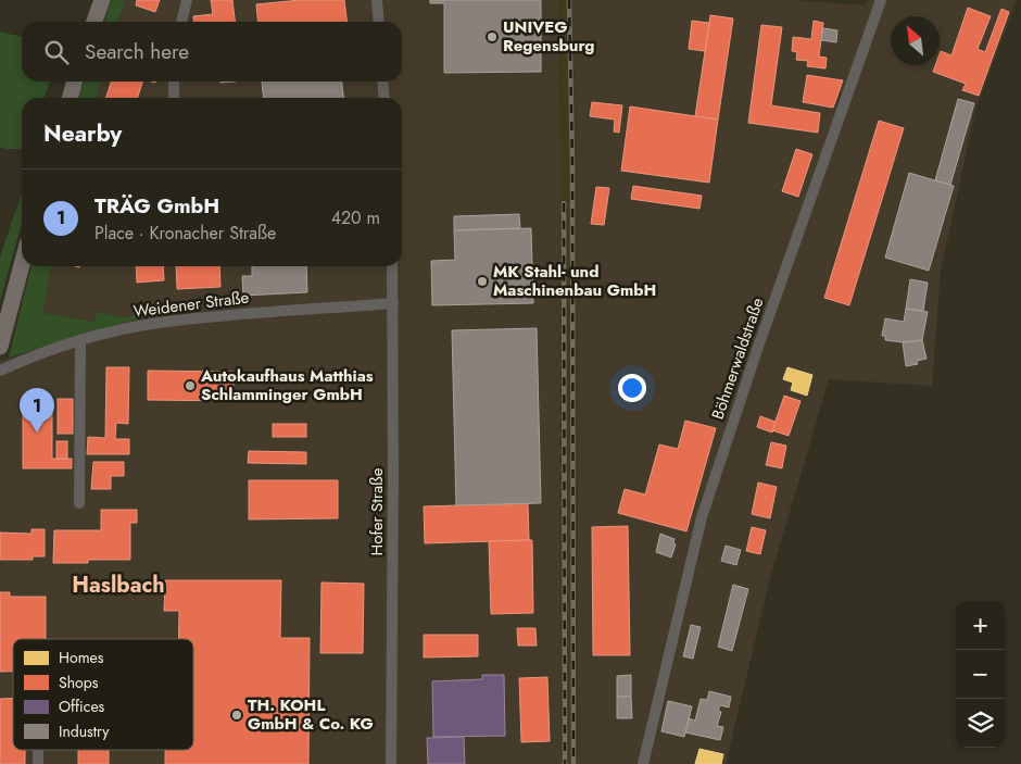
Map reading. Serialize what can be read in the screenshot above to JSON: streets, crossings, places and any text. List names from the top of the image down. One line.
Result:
{"streets":{"street":["Weidener Straße","Böhmerwaldstraße","Hofer Straße"]},"crossings":[["Weidener Straße","Hofer Straße"]],"districts":["Haslbach"],"places":["UNIVEG Regensburg","MK Stahl- und Maschinenbau GmbH","Autokaufhaus Matthias Schlamminger GmbH","TH. KOHL GmbH & Co. KG"],"legend":["Homes","Shops","Offices","Industry"],"north":"top left","page":{"search":"Search here","heading":"Nearby","list":[{"mark":"1","name":"TRÄG GmbH","note":"Place · Kronacher Straße","value":"420 m"}],"pins":"1","map_buttons":["+","−"]}}
